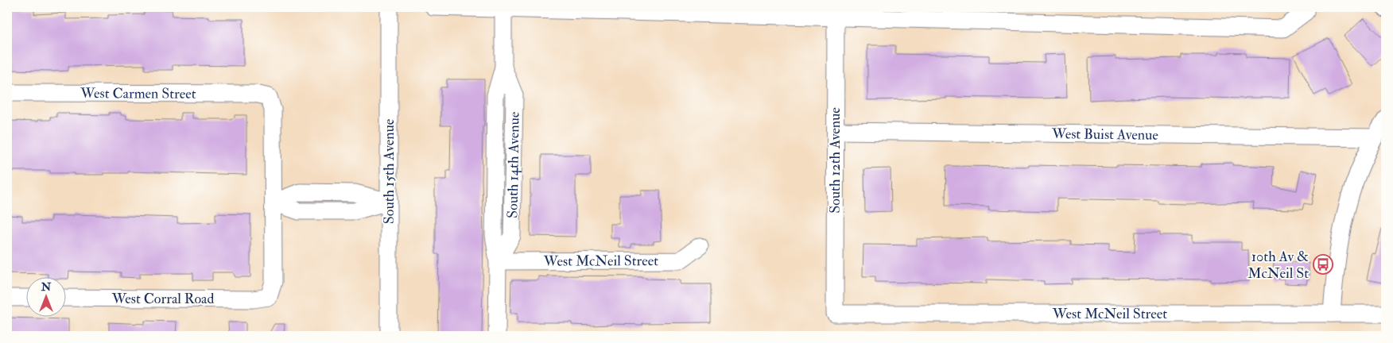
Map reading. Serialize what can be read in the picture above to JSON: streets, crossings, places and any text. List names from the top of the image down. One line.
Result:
{"streets":{"street":["West Carmen Street","West Buist Avenue","South 12th Avenue","South 14th Avenue","South 15th Avenue","West McNeil Street","West Corral Road"]},"crossings":[["West Carmen Street","West Corral Road"],["West Buist Avenue","South 12th Avenue"],["South 12th Avenue","West McNeil Street"],["South 14th Avenue","West McNeil Street"]],"places":{"bus stop":["10th Av & McNeil St"]},"north":"top"}
